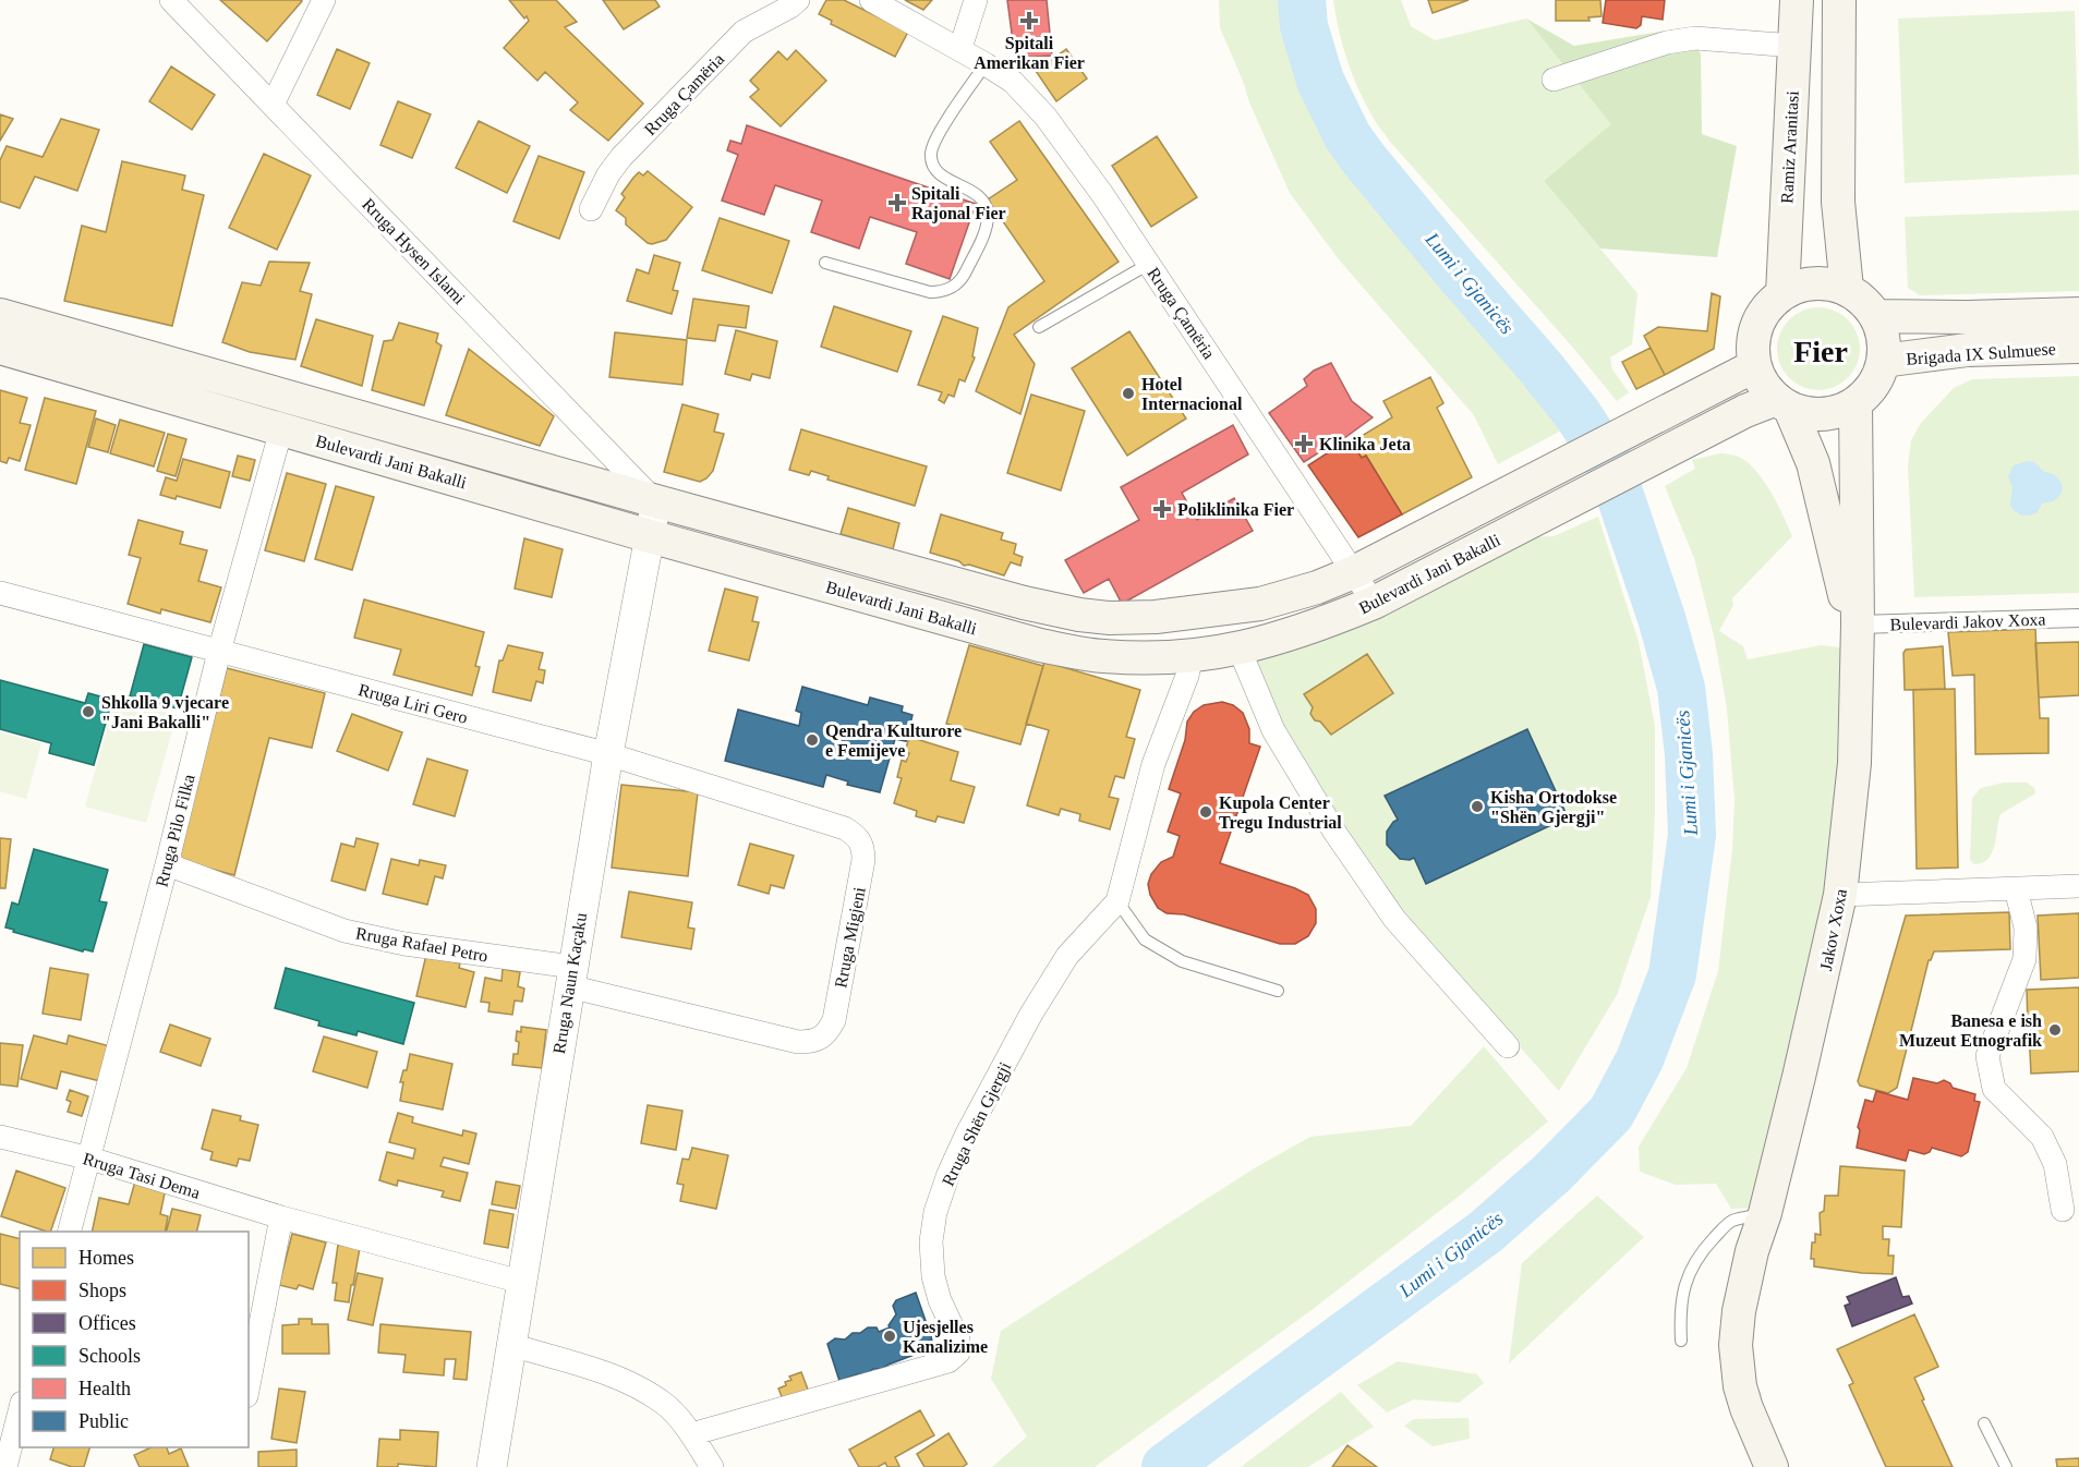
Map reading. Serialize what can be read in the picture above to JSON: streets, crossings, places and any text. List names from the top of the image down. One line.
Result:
{"streets":{"main road":["Ramiz Aranitasi","Brigada IX Sulmuese","Bulevardi Jani Bakalli","Jakov Xoxa"],"street":["Rruga Çamëria","Rruga Hysen Islami","Bulevardi Jakov Xoxa","Rruga Liri Gero","Rruga Pilo Filka","Rruga Migjeni","Rruga Rafael Petro","Rruga Naun Kaçaku","Rruga Shën Gjergji","Rruga Tasi Dema"]},"crossings":[["Rruga Çamëria","Bulevardi Jani Bakalli"],["Ramiz Aranitasi","Brigada IX Sulmuese"],["Ramiz Aranitasi","Bulevardi Jani Bakalli"],["Ramiz Aranitasi","Jakov Xoxa"],["Rruga Hysen Islami","Bulevardi Jani Bakalli"],["Rruga Hysen Islami","Rruga Naun Kaçaku"],["Brigada IX Sulmuese","Bulevardi Jani Bakalli"],["Brigada IX Sulmuese","Jakov Xoxa"],["Bulevardi Jani Bakalli","Rruga Pilo Filka"],["Bulevardi Jani Bakalli","Jakov Xoxa"],["Bulevardi Jani Bakalli","Rruga Naun Kaçaku"],["Bulevardi Jani Bakalli","Rruga Shën Gjergji"],["Bulevardi Jakov Xoxa","Jakov Xoxa"],["Rruga Liri Gero","Rruga Pilo Filka"],["Rruga Liri Gero","Rruga Migjeni"],["Rruga Liri Gero","Rruga Naun Kaçaku"],["Rruga Pilo Filka","Rruga Rafael Petro"],["Rruga Pilo Filka","Rruga Tasi Dema"],["Rruga Migjeni","Rruga Rafael Petro"],["Rruga Migjeni","Rruga Naun Kaçaku"],["Rruga Rafael Petro","Rruga Naun Kaçaku"],["Rruga Naun Kaçaku","Rruga Tasi Dema"]],"districts":["Fier"],"water":["Lumi i Gjanicës"],"places":{"health":["Spitali Amerikan Fier","Spitali Rajonal Fier","Klinika Jeta","Poliklinika Fier"],"other":["Hotel Internacional","Shkolla 9 vjecare \"Jani Bakalli\"","Qendra Kulturore e Femijeve","Kisha Ortodokse \"Shën Gjergji\"","Kupola Center Tregu Industrial","Banesa e ish Muzeut Etnografik","Ujesjelles Kanalizime"]},"legend":["Homes","Shops","Offices","Schools","Health","Public"]}
